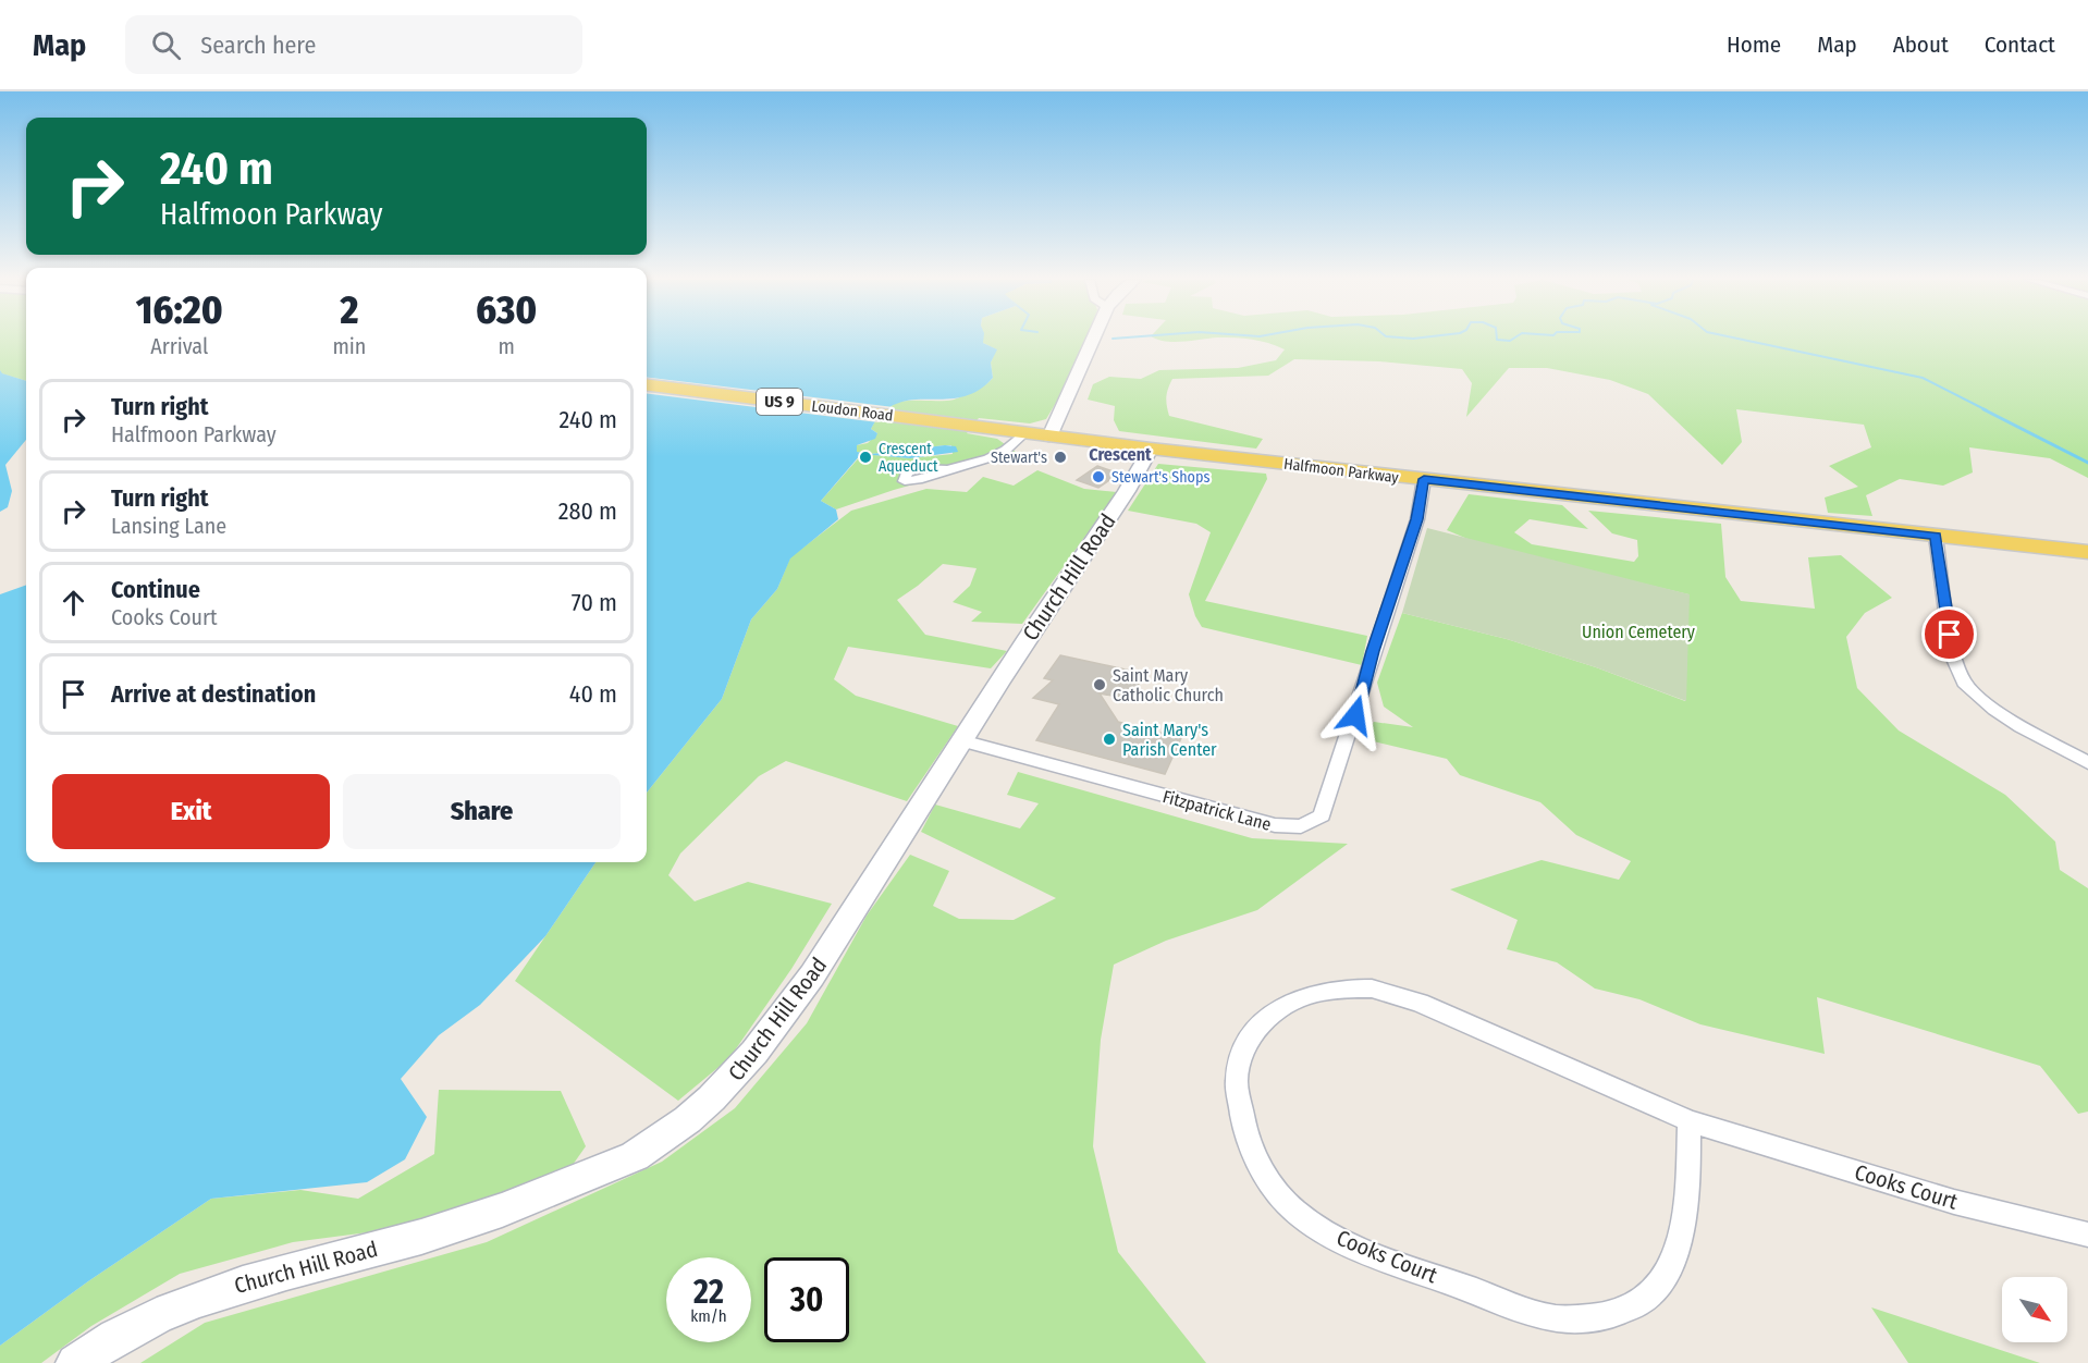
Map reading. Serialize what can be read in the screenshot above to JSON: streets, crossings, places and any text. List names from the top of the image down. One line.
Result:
{"streets":{"main road":["US 9","Loudon Road","Halfmoon Parkway"],"street":["Church Hill Road","Fitzpatrick Lane","Cooks Court"]},"crossings":[["Loudon Road","Halfmoon Parkway"],["Halfmoon Parkway","Church Hill Road"],["Halfmoon Parkway","Fitzpatrick Lane"],["Church Hill Road","Fitzpatrick Lane"]],"districts":["Crescent"],"parks":["Union Cemetery"],"places":["Crescent Aqueduct","Stewart's","Stewart's Shops","Saint Mary Catholic Church","Saint Mary's Parish Center"],"north":"bottom right","page":{"header":"Map","search":"Search here","nav":["Home","Map","About","Contact"],"turn":["240 m","Halfmoon Parkway"],"eta":["16:20","Arrival","2","min","630","m"],"list":[{"name":"Turn right","note":"Halfmoon Parkway","value":"240 m"},{"name":"Turn right","note":"Lansing Lane","value":"280 m"},{"name":"Continue","note":"Cooks Court","value":"70 m"},{"name":"Arrive at destination","value":"40 m"}],"buttons":["Exit","Share"],"speed":"22 km/h","limit":"30"}}
